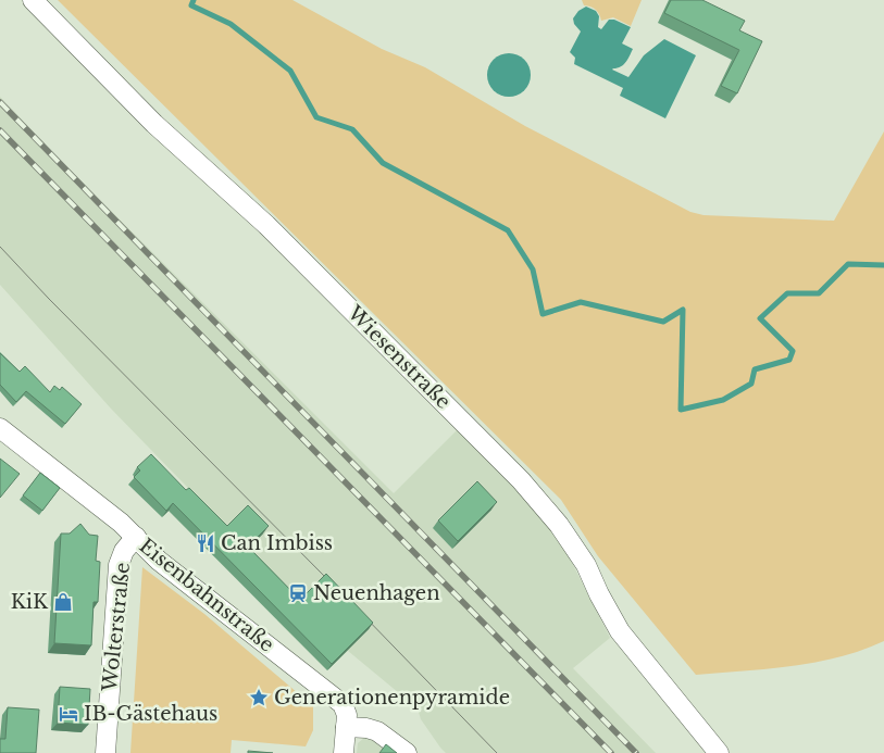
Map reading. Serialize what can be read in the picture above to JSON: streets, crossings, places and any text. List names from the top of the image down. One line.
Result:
{"streets":{"street":["Wiesenstraße","Eisenbahnstraße","Wolterstraße"]},"crossings":[["Eisenbahnstraße","Wolterstraße"]],"places":{"restaurant":["Can Imbiss"],"station":["Neuenhagen"],"shop":["KiK"],"place":["Generationenpyramide"],"hotel":["IB-Gästehaus"]}}
